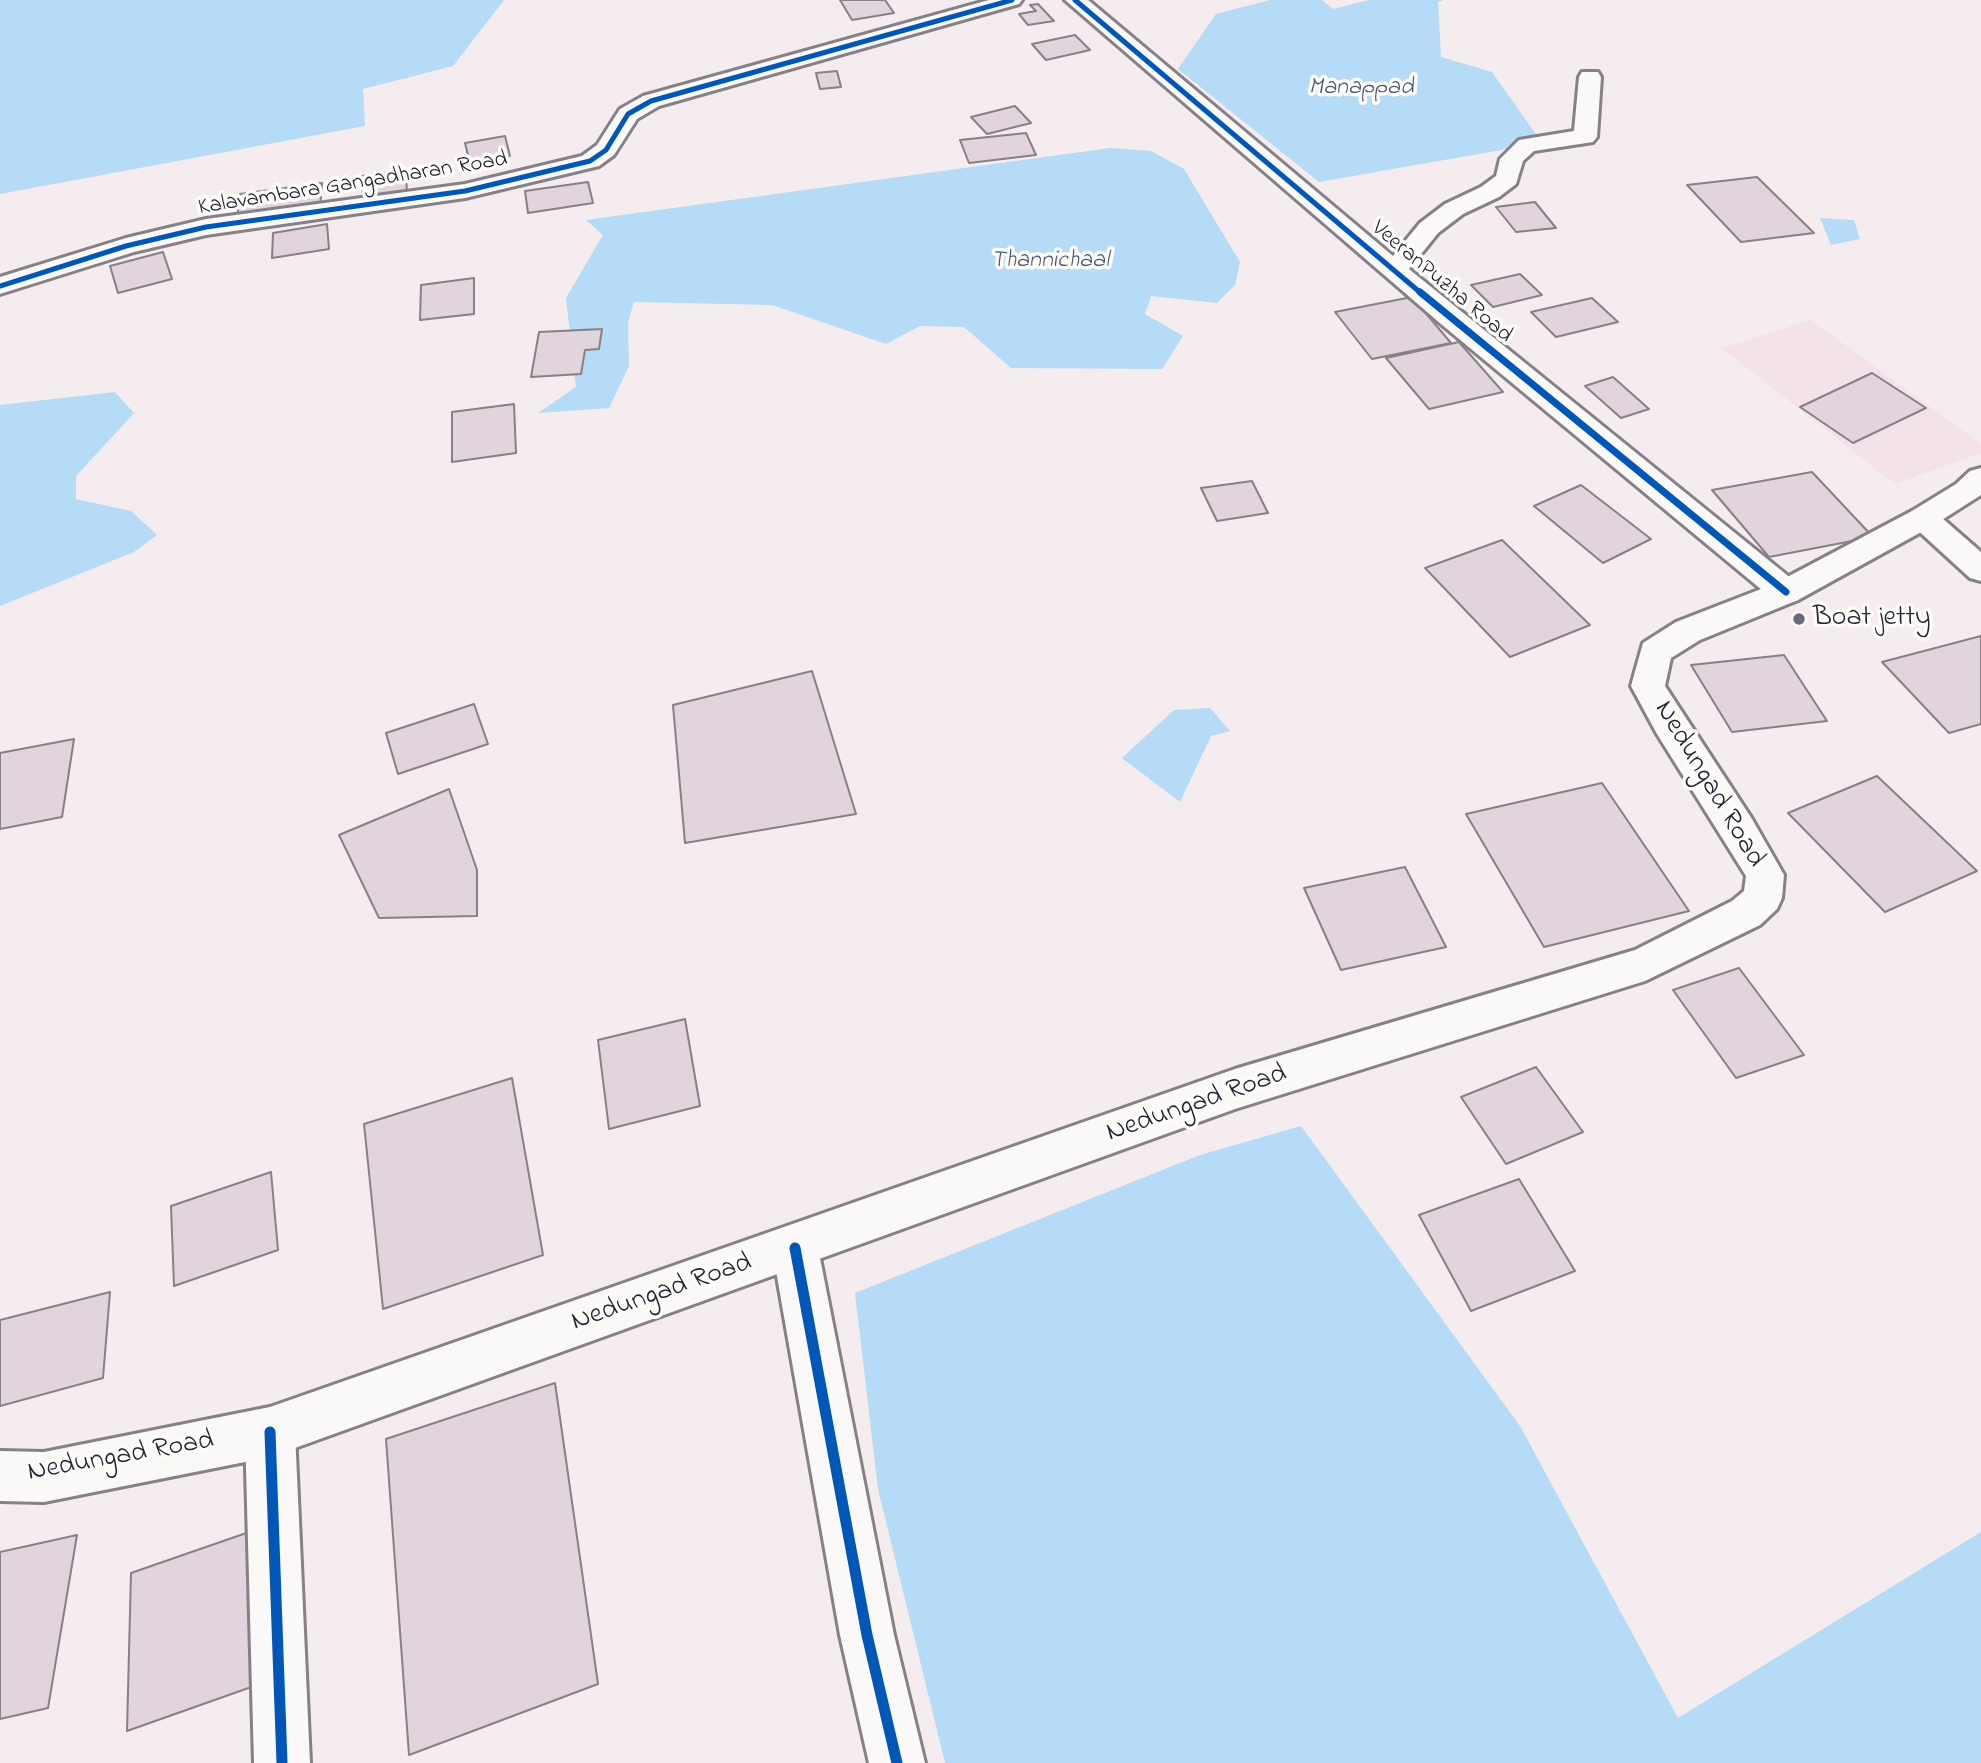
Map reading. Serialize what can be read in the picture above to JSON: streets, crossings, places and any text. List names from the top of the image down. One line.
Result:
{"streets":{"street":["Kalavambara Gangadharan Road","VeeranPuzha Road","Nedungad Road"]},"crossings":[["VeeranPuzha Road","Nedungad Road"]],"water":["Manappad","Thannichaal"],"places":["Boat jetty"]}
